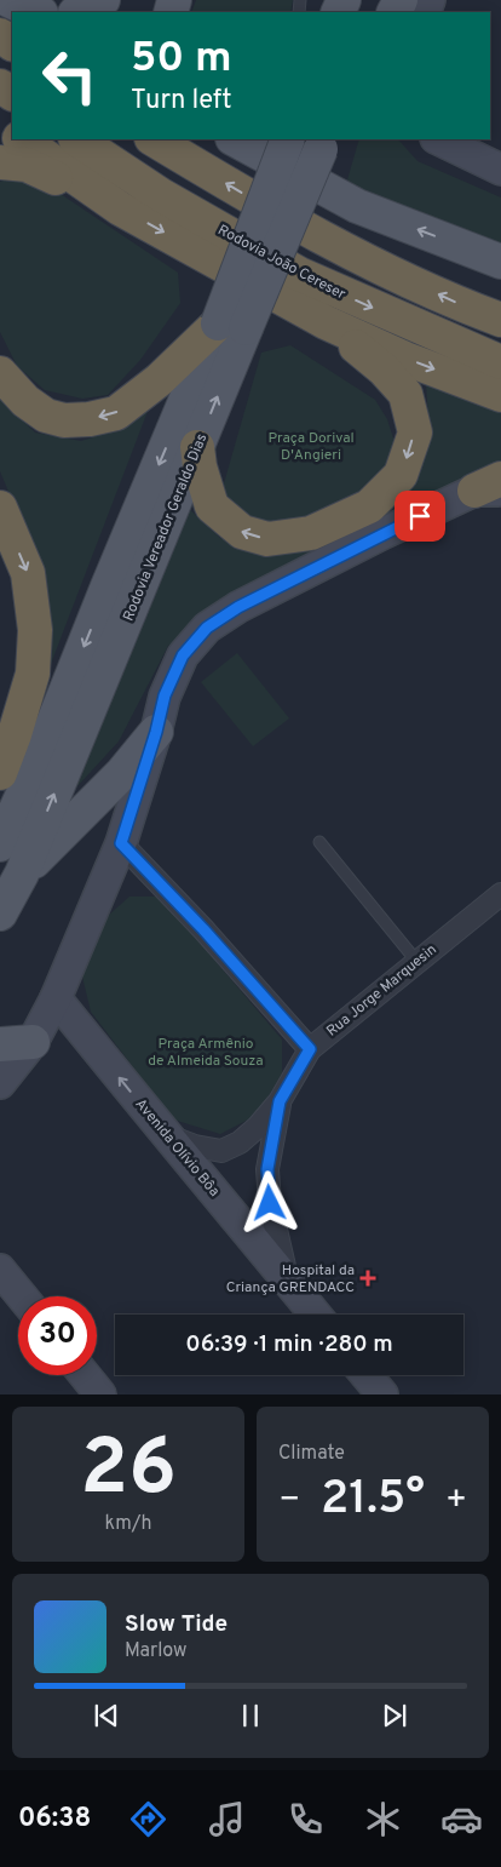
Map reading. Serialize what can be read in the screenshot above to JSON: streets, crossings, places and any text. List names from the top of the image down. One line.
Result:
{"streets":{"highway":["Rodovia João Cereser"],"main road":["Rodovia Vereador Geraldo Dias"],"street":["Rua Jorge Marquesin","Avenida Olívio Bôa"]},"crossings":[["Rua Jorge Marquesin","Avenida Olívio Bôa"]],"parks":["Praça Dorival D'Angieri","Praça Armênio de Almeida Souza"],"places":{"health":["Hospital da Criança GRENDACC"]},"page":{"turn":["50 m","Turn left"],"limit":"30","trip":"06:39 · 1 min · 280 m","tile":[["26","km/h"],"Climate"],"heat":["−","21.5°","+"],"song":["Slow Tide","Marlow"],"tabs":"06:38"}}
